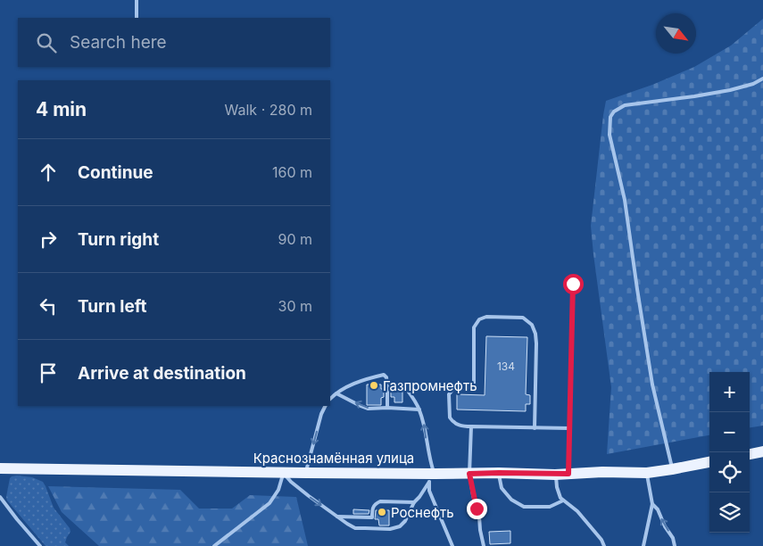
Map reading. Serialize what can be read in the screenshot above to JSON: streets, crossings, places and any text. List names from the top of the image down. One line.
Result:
{"streets":{"main road":["Краснознамённая улица"]},"places":["Газпромнефть","Роснефть"],"house_numbers":["134"],"north":"bottom right","page":{"search":"Search here","heading":["4 min","Walk · 280 m"],"list":[["Continue","160 m"],["Turn right","90 m"],["Turn left","30 m"],"Arrive at destination"],"map_buttons":["+","−"]}}
